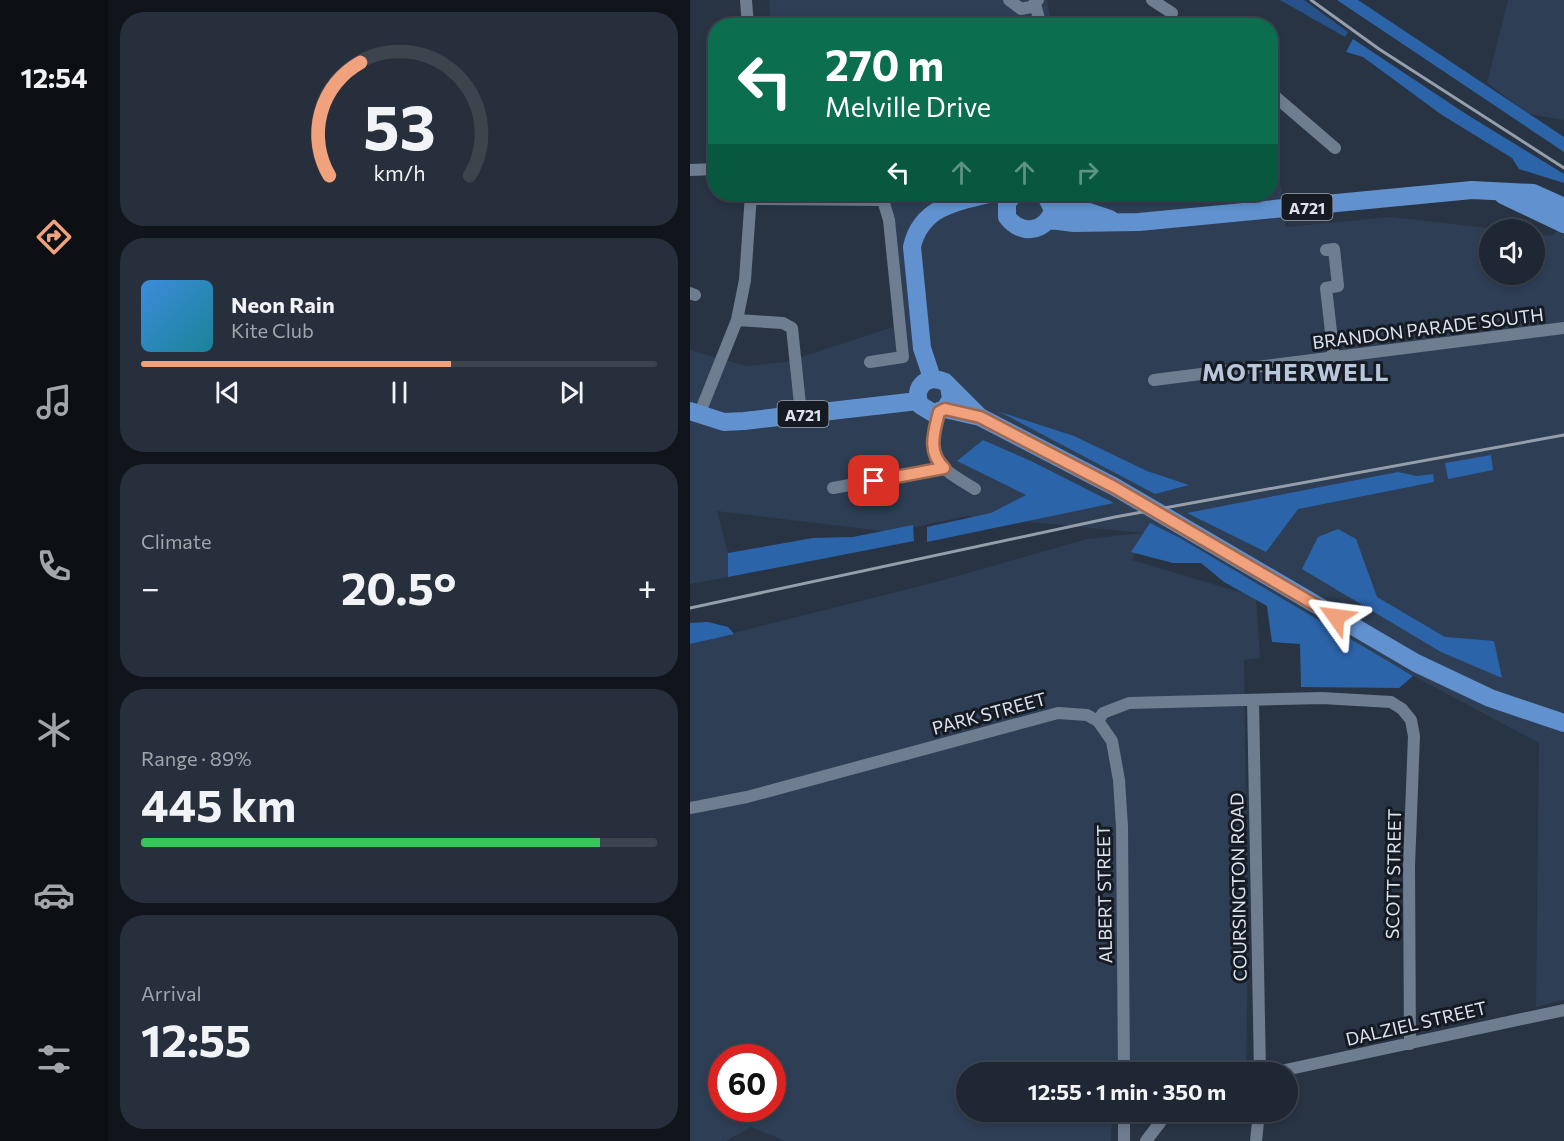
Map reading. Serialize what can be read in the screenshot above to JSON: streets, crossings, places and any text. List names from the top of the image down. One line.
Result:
{"streets":{"main road":["A721"],"street":["BRANDON PARADE SOUTH","PARK STREET","SCOTT STREET","COURSINGTON ROAD","ALBERT STREET","DALZIEL STREET"]},"crossings":[["PARK STREET","ALBERT STREET"],["SCOTT STREET","COURSINGTON ROAD"],["SCOTT STREET","DALZIEL STREET"]],"districts":["MOTHERWELL"],"page":{"tabs":"12:54","turn":["270 m","Melville Drive"],"song":["Neon Rain","Kite Club"],"tile":["Climate",["Range · 89%","445 km"],["Arrival","12:55"]],"heat":["−","20.5°","+"],"limit":"60","trip":"12:55 · 1 min · 350 m","gauge":["53","km/h"]}}
